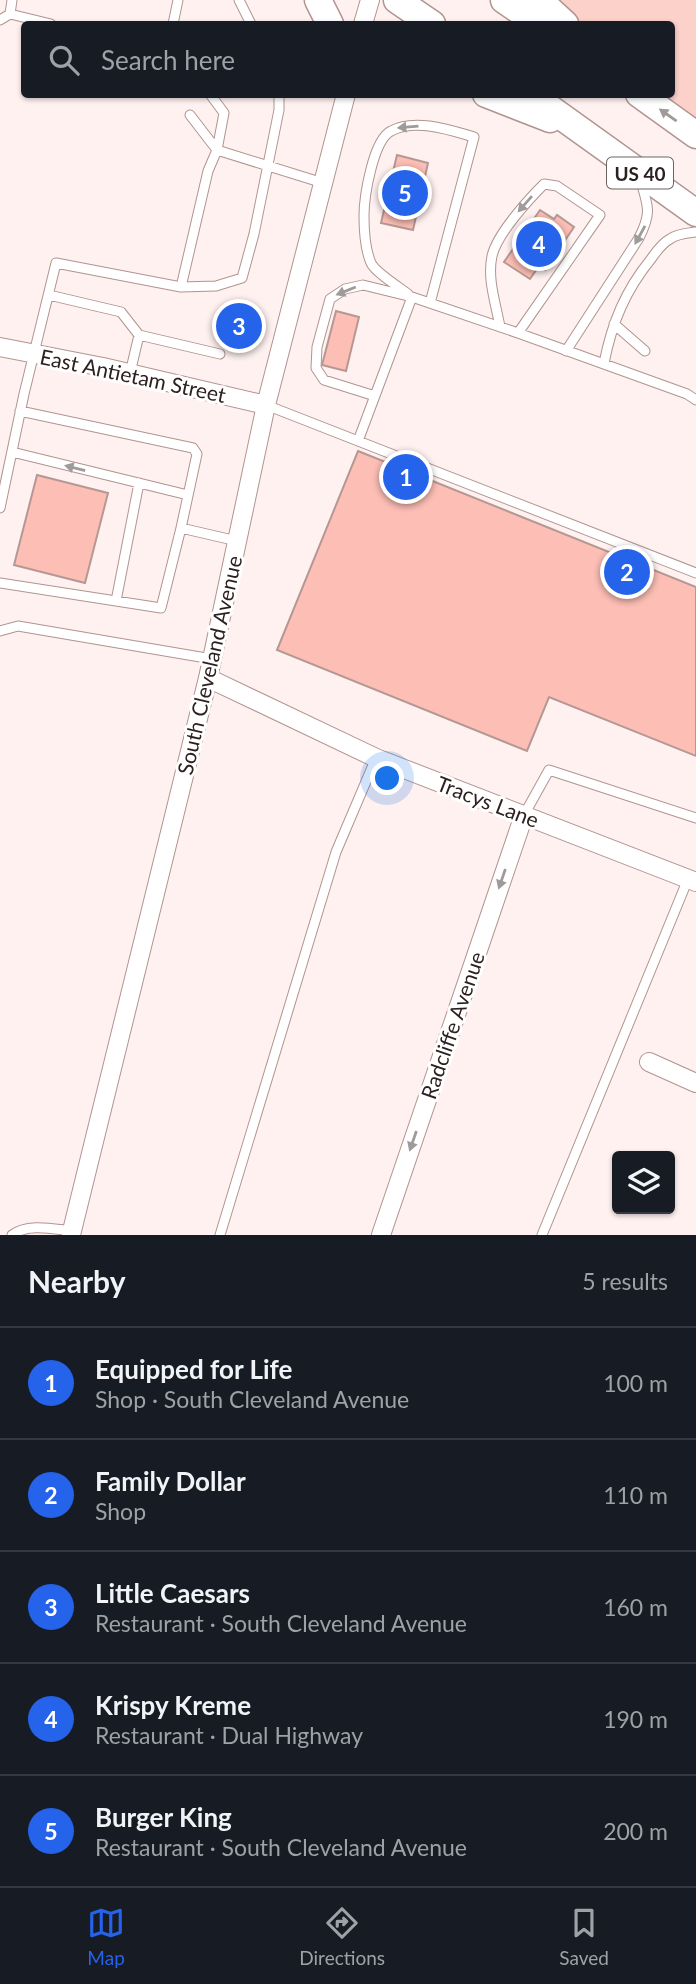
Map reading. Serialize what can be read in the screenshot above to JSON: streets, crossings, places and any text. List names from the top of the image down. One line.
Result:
{"streets":{"main road":["US 40"],"street":["East Antietam Street","South Cleveland Avenue","Tracys Lane","Radcliffe Avenue"]},"crossings":[["East Antietam Street","South Cleveland Avenue"],["South Cleveland Avenue","Tracys Lane"],["Tracys Lane","Radcliffe Avenue"]],"one_way":["Radcliffe Avenue"],"page":{"search":"Search here","pins":["5","4","3","1","2"],"heading":["Nearby","5 results"],"list":[{"mark":"1","name":"Equipped for Life","note":"Shop · South Cleveland Avenue","value":"100 m"},{"mark":"2","name":"Family Dollar","note":"Shop","value":"110 m"},{"mark":"3","name":"Little Caesars","note":"Restaurant · South Cleveland Avenue","value":"160 m"},{"mark":"4","name":"Krispy Kreme","note":"Restaurant · Dual Highway","value":"190 m"},{"mark":"5","name":"Burger King","note":"Restaurant · South Cleveland Avenue","value":"200 m"}],"nav":["Map","Directions","Saved"]}}
